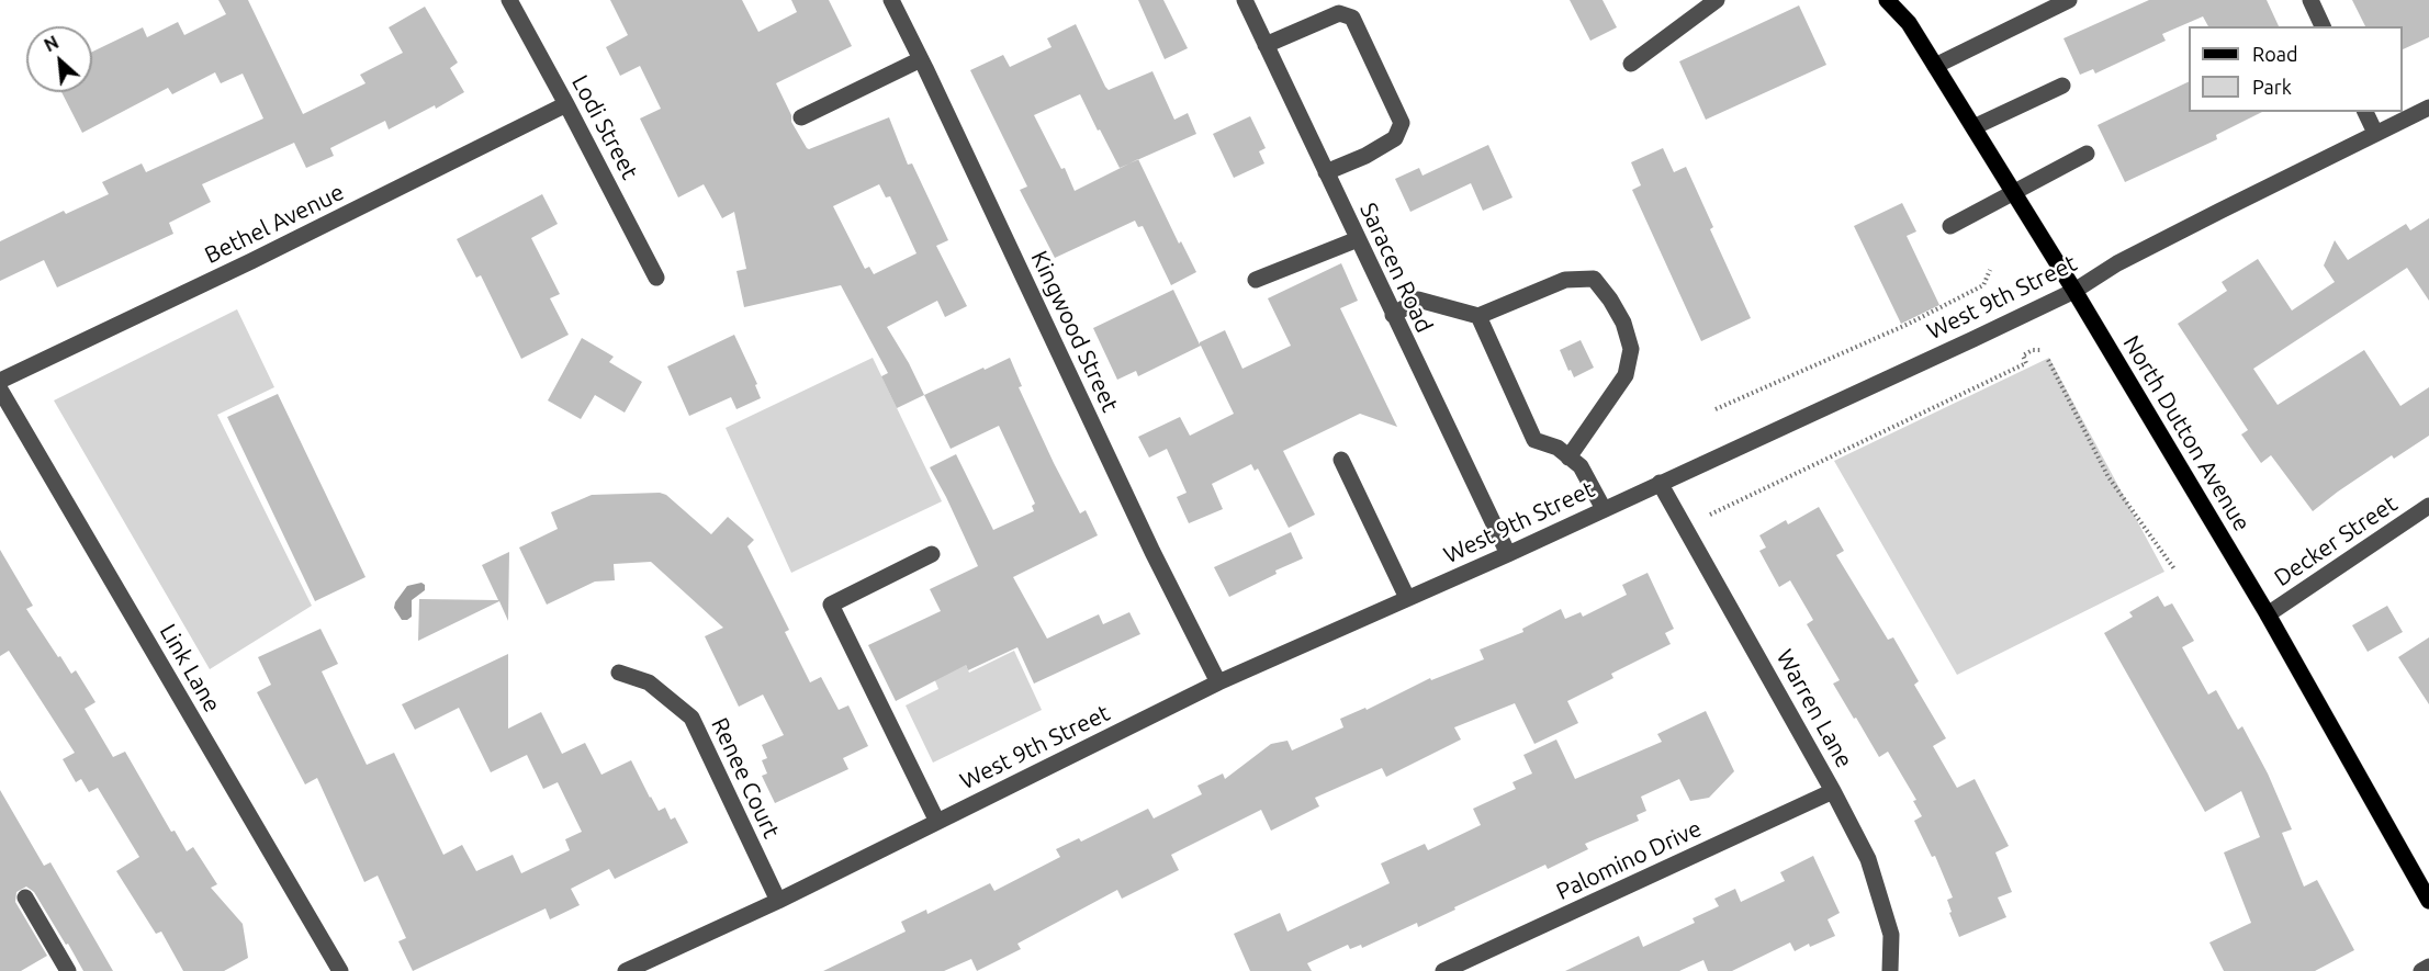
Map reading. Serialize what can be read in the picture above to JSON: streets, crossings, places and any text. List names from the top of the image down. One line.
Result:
{"streets":{"main road":["North Dutton Avenue"],"street":["Lodi Street","Bethel Avenue","Saracen Road","West 9th Street","Kingwood Street","Decker Street","Link Lane","Warren Lane","Renee Court","Palomino Drive"]},"crossings":[["Lodi Street","Bethel Avenue"],["Saracen Road","West 9th Street"],["West 9th Street","Kingwood Street"],["West 9th Street","North Dutton Avenue"],["West 9th Street","Warren Lane"],["West 9th Street","Renee Court"],["North Dutton Avenue","Decker Street"],["Warren Lane","Palomino Drive"]],"legend":["Road","Park"],"north":"top left"}
